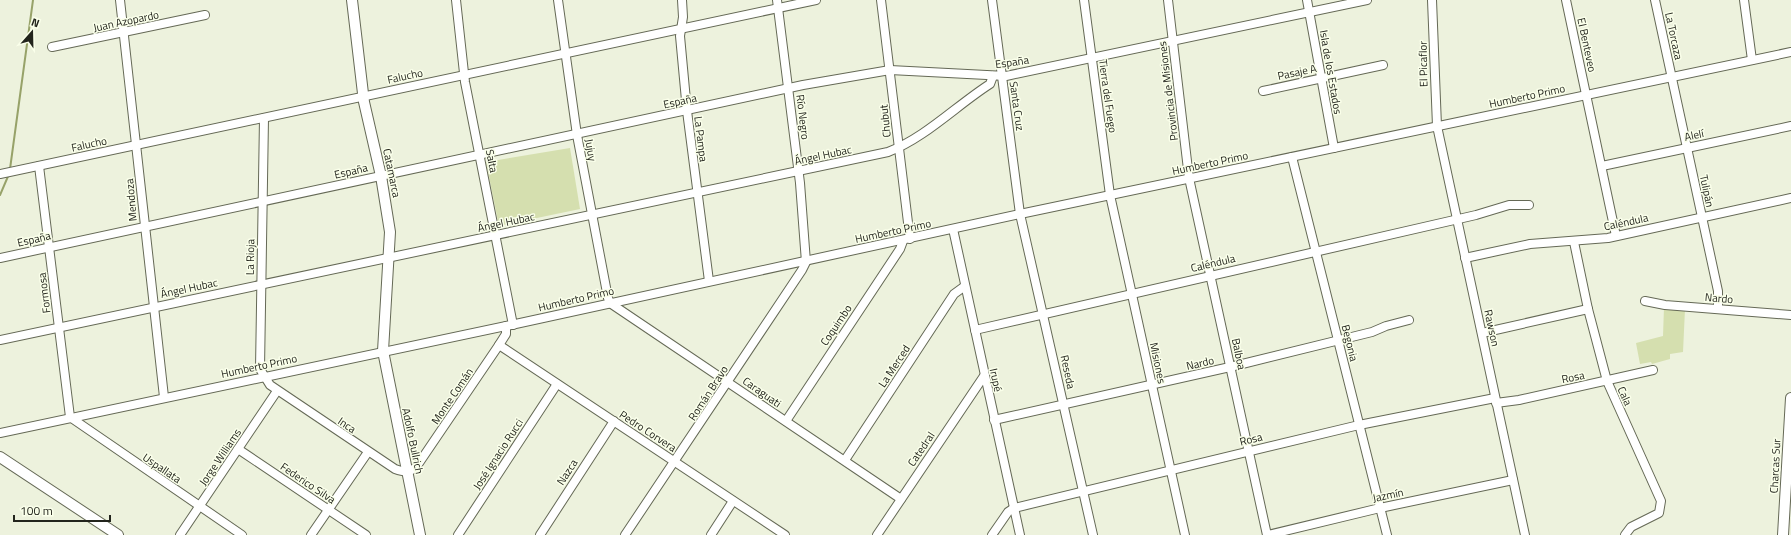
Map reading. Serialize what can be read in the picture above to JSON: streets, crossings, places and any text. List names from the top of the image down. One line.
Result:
{"streets":{"street":["Juan Azopardo","La Torcaza","El Benteveo","España","El Picaflor","Pasaje A","Isla de los Estados","Falucho","Provincia de Misiones","Tierra del Fuego","Humberto Primo","Santa Cruz","Río Negro","Chubut","Alelí","La Pampa","Jujuy","Ángel Hubac","Salta","Catamarca","Tulipán","Mendoza","Caléndula","La Rioja","Formosa","Nardo","Coquimbo","Rawson","Begonia","Balboa","Misiones","La Merced","Reseda","Rosa","Irupé","Caraguati","Román Bravo","Monte Comán","Cala","Inca","Pedro Corvera","Adolfo Bullrich","Catedral","José Ignacio Rucci","Jorge Williams","Charcas Sur","Uspallata","Nazca","Federico Silva","Jazmín"]},"crossings":[["Juan Azopardo","Mendoza"],["La Torcaza","Humberto Primo"],["La Torcaza","Tulipán"],["El Benteveo","Humberto Primo"],["España","Isla de los Estados"],["España","Provincia de Misiones"],["España","Tierra del Fuego"],["España","Santa Cruz"],["España","Río Negro"],["España","Chubut"],["España","La Pampa"],["España","Jujuy"],["España","Ángel Hubac"],["España","Salta"],["España","Catamarca"],["España","Mendoza"],["España","La Rioja"],["España","Formosa"],["El Picaflor","Humberto Primo"],["El Picaflor","Rawson"],["Pasaje A","Isla de los Estados"],["Isla de los Estados","Humberto Primo"],["Falucho","Río Negro"],["Falucho","La Pampa"],["Falucho","Jujuy"],["Falucho","Salta"],["Falucho","Catamarca"],["Falucho","Mendoza"],["Falucho","La Rioja"],["Falucho","Formosa"],["Provincia de Misiones","Humberto Primo"],["Provincia de Misiones","Balboa"],["Tierra del Fuego","Humberto Primo"],["Tierra del Fuego","Misiones"],["Humberto Primo","Santa Cruz"],["Humberto Primo","Río Negro"],["Humberto Primo","Chubut"],["Humberto Primo","La Pampa"],["Humberto Primo","Jujuy"],["Humberto Primo","Salta"],["Humberto Primo","Catamarca"],["Humberto Primo","Tulipán"],["Humberto Primo","Mendoza"],["Humberto Primo","La Rioja"],["Humberto Primo","Formosa"],["Humberto Primo","Coquimbo"],["Humberto Primo","Rawson"],["Humberto Primo","Begonia"],["Humberto Primo","Balboa"],["Humberto Primo","Misiones"],["Humberto Primo","Reseda"],["Humberto Primo","Irupé"],["Humberto Primo","Caraguati"],["Humberto Primo","Román Bravo"],["Humberto Primo","Monte Comán"],["Humberto Primo","Adolfo Bullrich"],["Humberto Primo","Uspallata"],["Santa Cruz","Ángel Hubac"],["Santa Cruz","Reseda"],["Río Negro","Ángel Hubac"],["Río Negro","Román Bravo"],["Chubut","Ángel Hubac"],["Chubut","Coquimbo"],["Alelí","Tulipán"],["La Pampa","Ángel Hubac"],["Jujuy","Ángel Hubac"],["Jujuy","Caraguati"],["Ángel Hubac","Salta"],["Ángel Hubac","Catamarca"],["Ángel Hubac","Mendoza"],["Ángel Hubac","La Rioja"],["Ángel Hubac","Formosa"],["Salta","Monte Comán"],["Catamarca","Adolfo Bullrich"],["Tulipán","Caléndula"],["Tulipán","Nardo"],["Caléndula","Rawson"],["Caléndula","Begonia"],["Caléndula","Balboa"],["Caléndula","Misiones"],["Caléndula","Reseda"],["Caléndula","Irupé"],["Caléndula","Cala"],["Formosa","Uspallata"],["Nardo","Begonia"],["Nardo","Balboa"],["Nardo","Misiones"],["Nardo","Reseda"],["Nardo","Irupé"],["Coquimbo","Caraguati"],["Rawson","Rosa"],["Rawson","Jazmín"],["Begonia","Rosa"],["Begonia","Jazmín"],["Balboa","Rosa"],["Balboa","Jazmín"],["Misiones","Rosa"],["La Merced","Irupé"],["La Merced","Caraguati"],["Reseda","Rosa"],["Rosa","Irupé"],["Rosa","Cala"],["Irupé","Catedral"],["Caraguati","Román Bravo"],["Caraguati","Catedral"],["Román Bravo","Pedro Corvera"],["Monte Comán","Inca"],["Monte Comán","Pedro Corvera"],["Monte Comán","Adolfo Bullrich"],["Inca","Adolfo Bullrich"],["Inca","Jorge Williams"],["Pedro Corvera","José Ignacio Rucci"],["Pedro Corvera","Nazca"],["Jorge Williams","Uspallata"],["Jorge Williams","Federico Silva"]],"scale_bar":"100 m","north":"top"}
